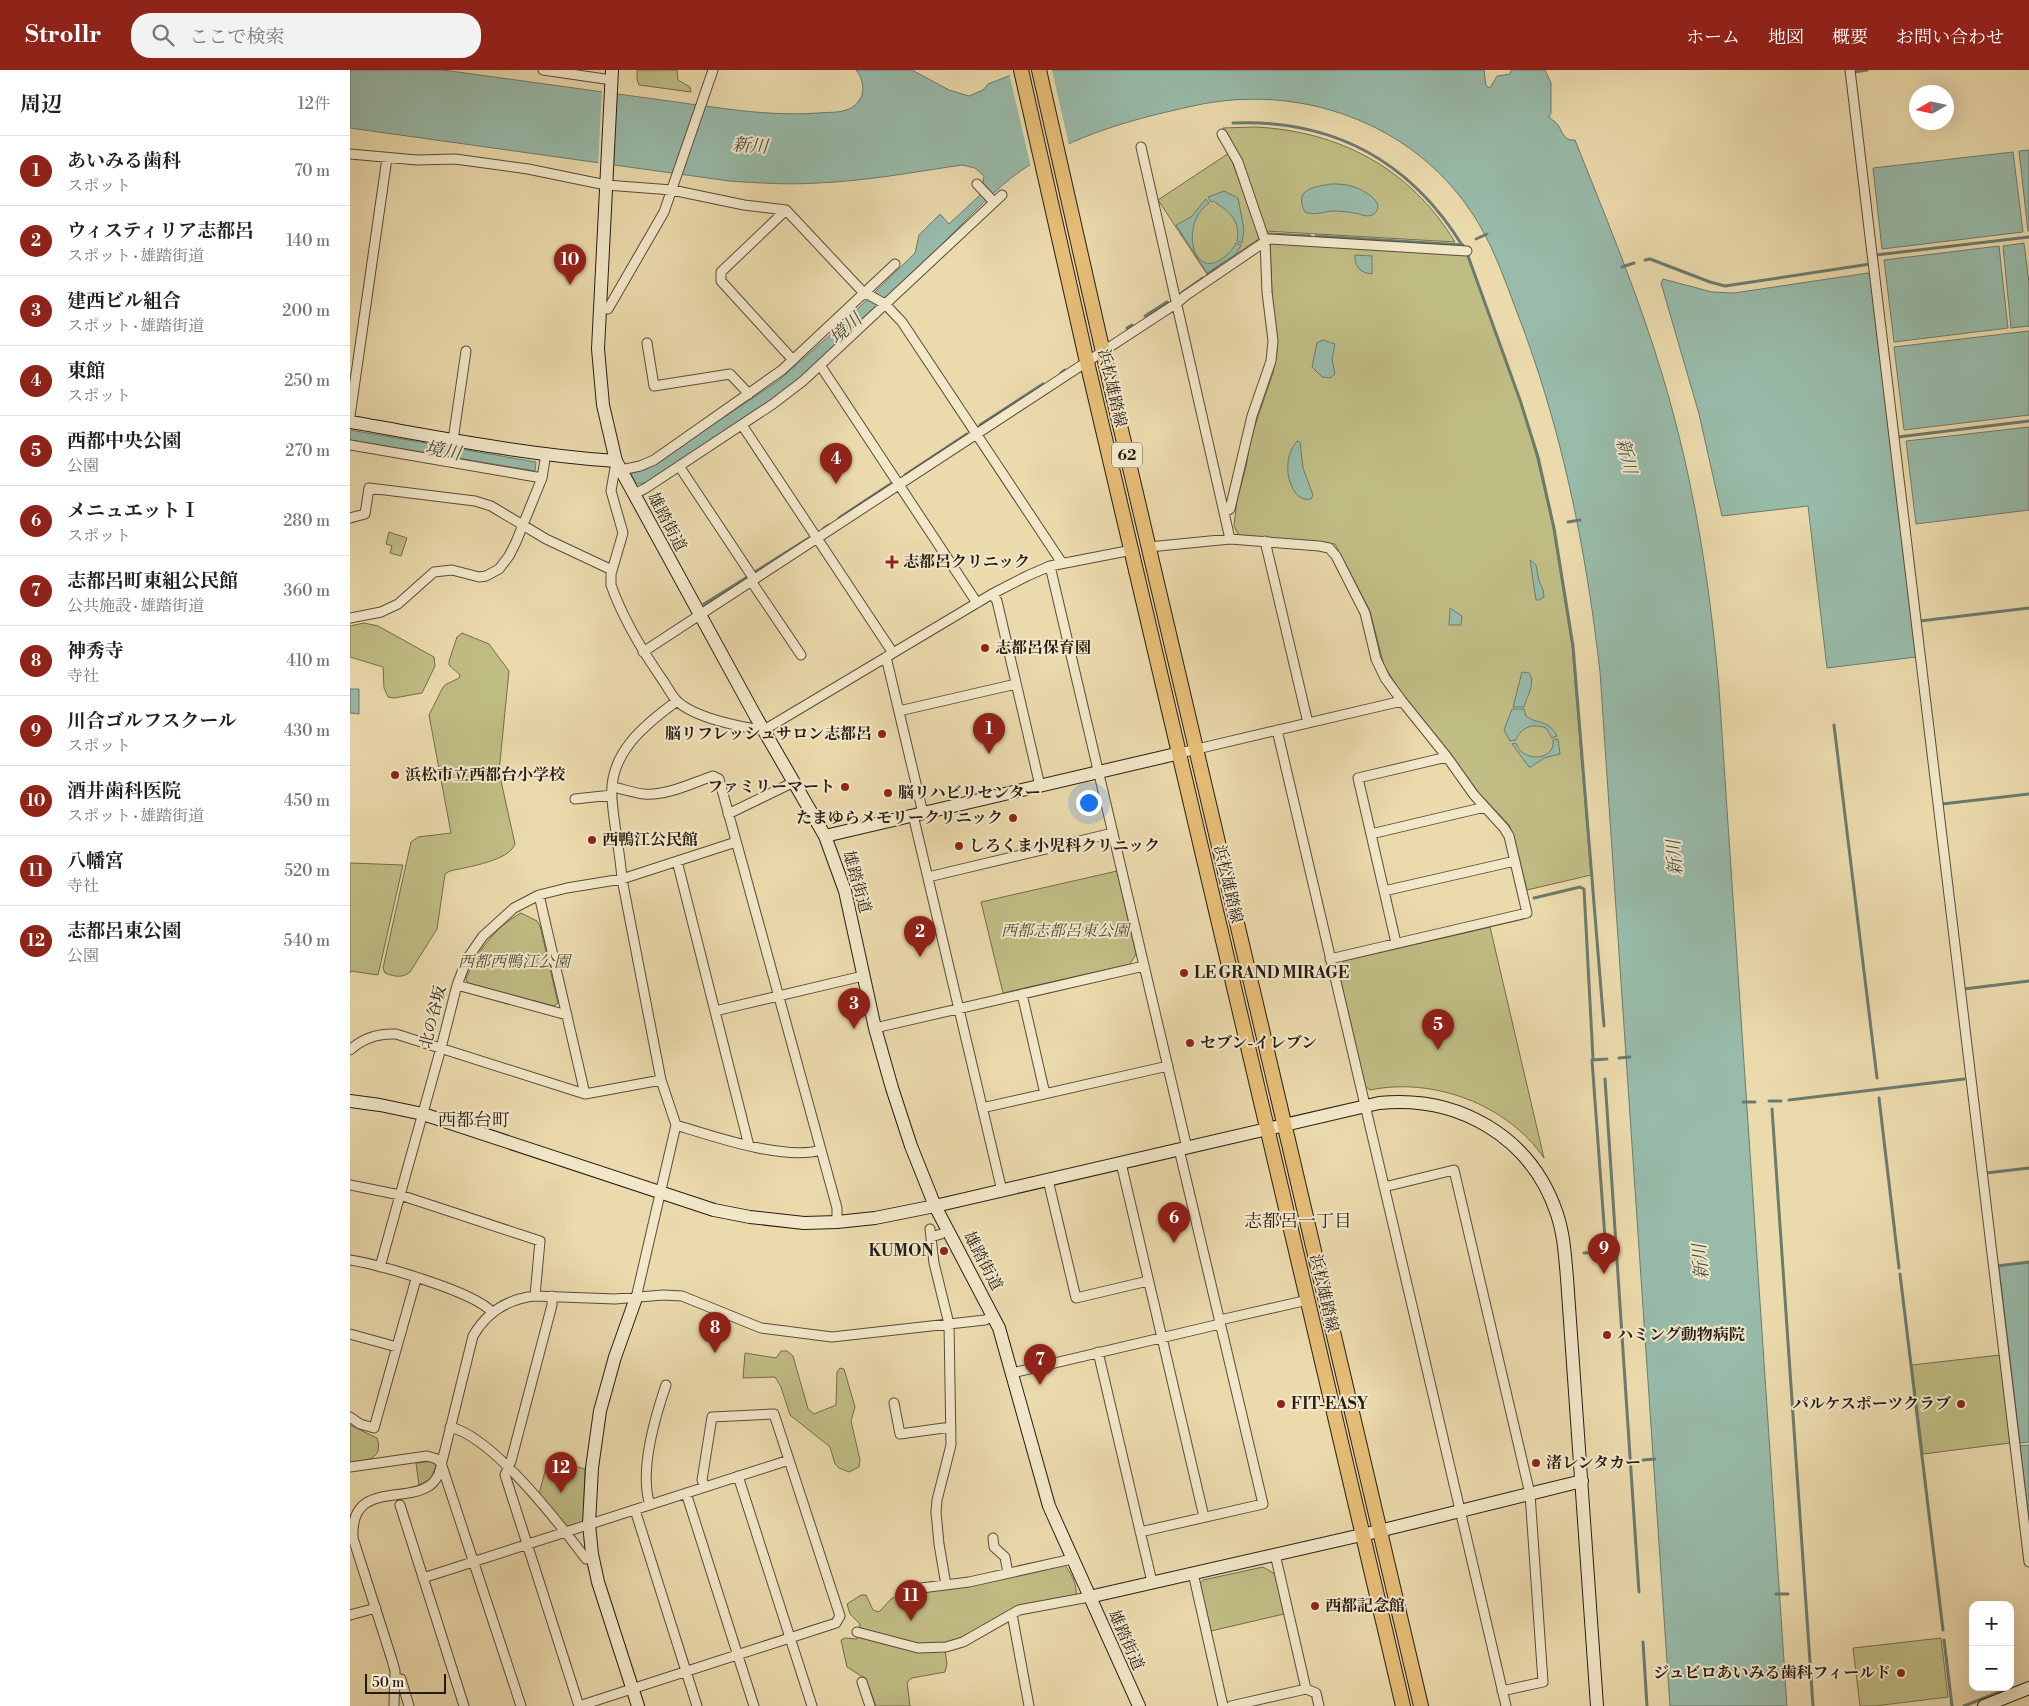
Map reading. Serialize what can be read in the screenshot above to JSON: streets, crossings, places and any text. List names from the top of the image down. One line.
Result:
{"streets":{"main road":["浜松雄踏線","62"],"street":["雄踏街道","北の谷坂"]},"districts":["西都台町","志都呂一丁目"],"water":["新川","境川"],"parks":["西都志都呂東公園","西都西鴨江公園"],"places":{"health":["志都呂クリニック"],"other":["志都呂保育園","脳リフレッシュサロン志都呂","浜松市立西都台小学校","ファミリーマート","脳リハビリセンター","たまゆらメモリークリニック","西鴨江公民館","しろくま小児科クリニック","LE GRAND MIRAGE","セブン-イレブン","KUMON","ハミング動物病院","FIT-EASY","パルケスポーツクラブ","渚レンタカー","西都記念館","ジュビロあいみる歯科フィールド"]},"scale_bar":"50 m","north":"left","page":{"header":"Strollr","search":"ここで検索","nav":["ホーム","地図","概要","お問い合わせ"],"heading":["周辺","12件"],"list":[{"mark":"1","name":"あいみる歯科","note":"スポット","value":"70 m"},{"mark":"2","name":"ウィスティリア志都呂","note":"スポット · 雄踏街道","value":"140 m"},{"mark":"3","name":"建西ビル組合","note":"スポット · 雄踏街道","value":"200 m"},{"mark":"4","name":"東館","note":"スポット","value":"250 m"},{"mark":"5","name":"西都中央公園","note":"公園","value":"270 m"},{"mark":"6","name":"メニュエットⅠ","note":"スポット","value":"280 m"},{"mark":"7","name":"志都呂町東組公民館","note":"公共施設 · 雄踏街道","value":"360 m"},{"mark":"8","name":"神秀寺","note":"寺社","value":"410 m"},{"mark":"9","name":"川合ゴルフスクール","note":"スポット","value":"430 m"},{"mark":"10","name":"酒井歯科医院","note":"スポット · 雄踏街道","value":"450 m"},{"mark":"11","name":"八幡宮","note":"寺社","value":"520 m"},{"mark":"12","name":"志都呂東公園","note":"公園","value":"540 m"}],"pins":["10","4","1","2","3","5","6","9","8","7","12","11"],"map_buttons":["+","−"],"scale":"50 m"}}
